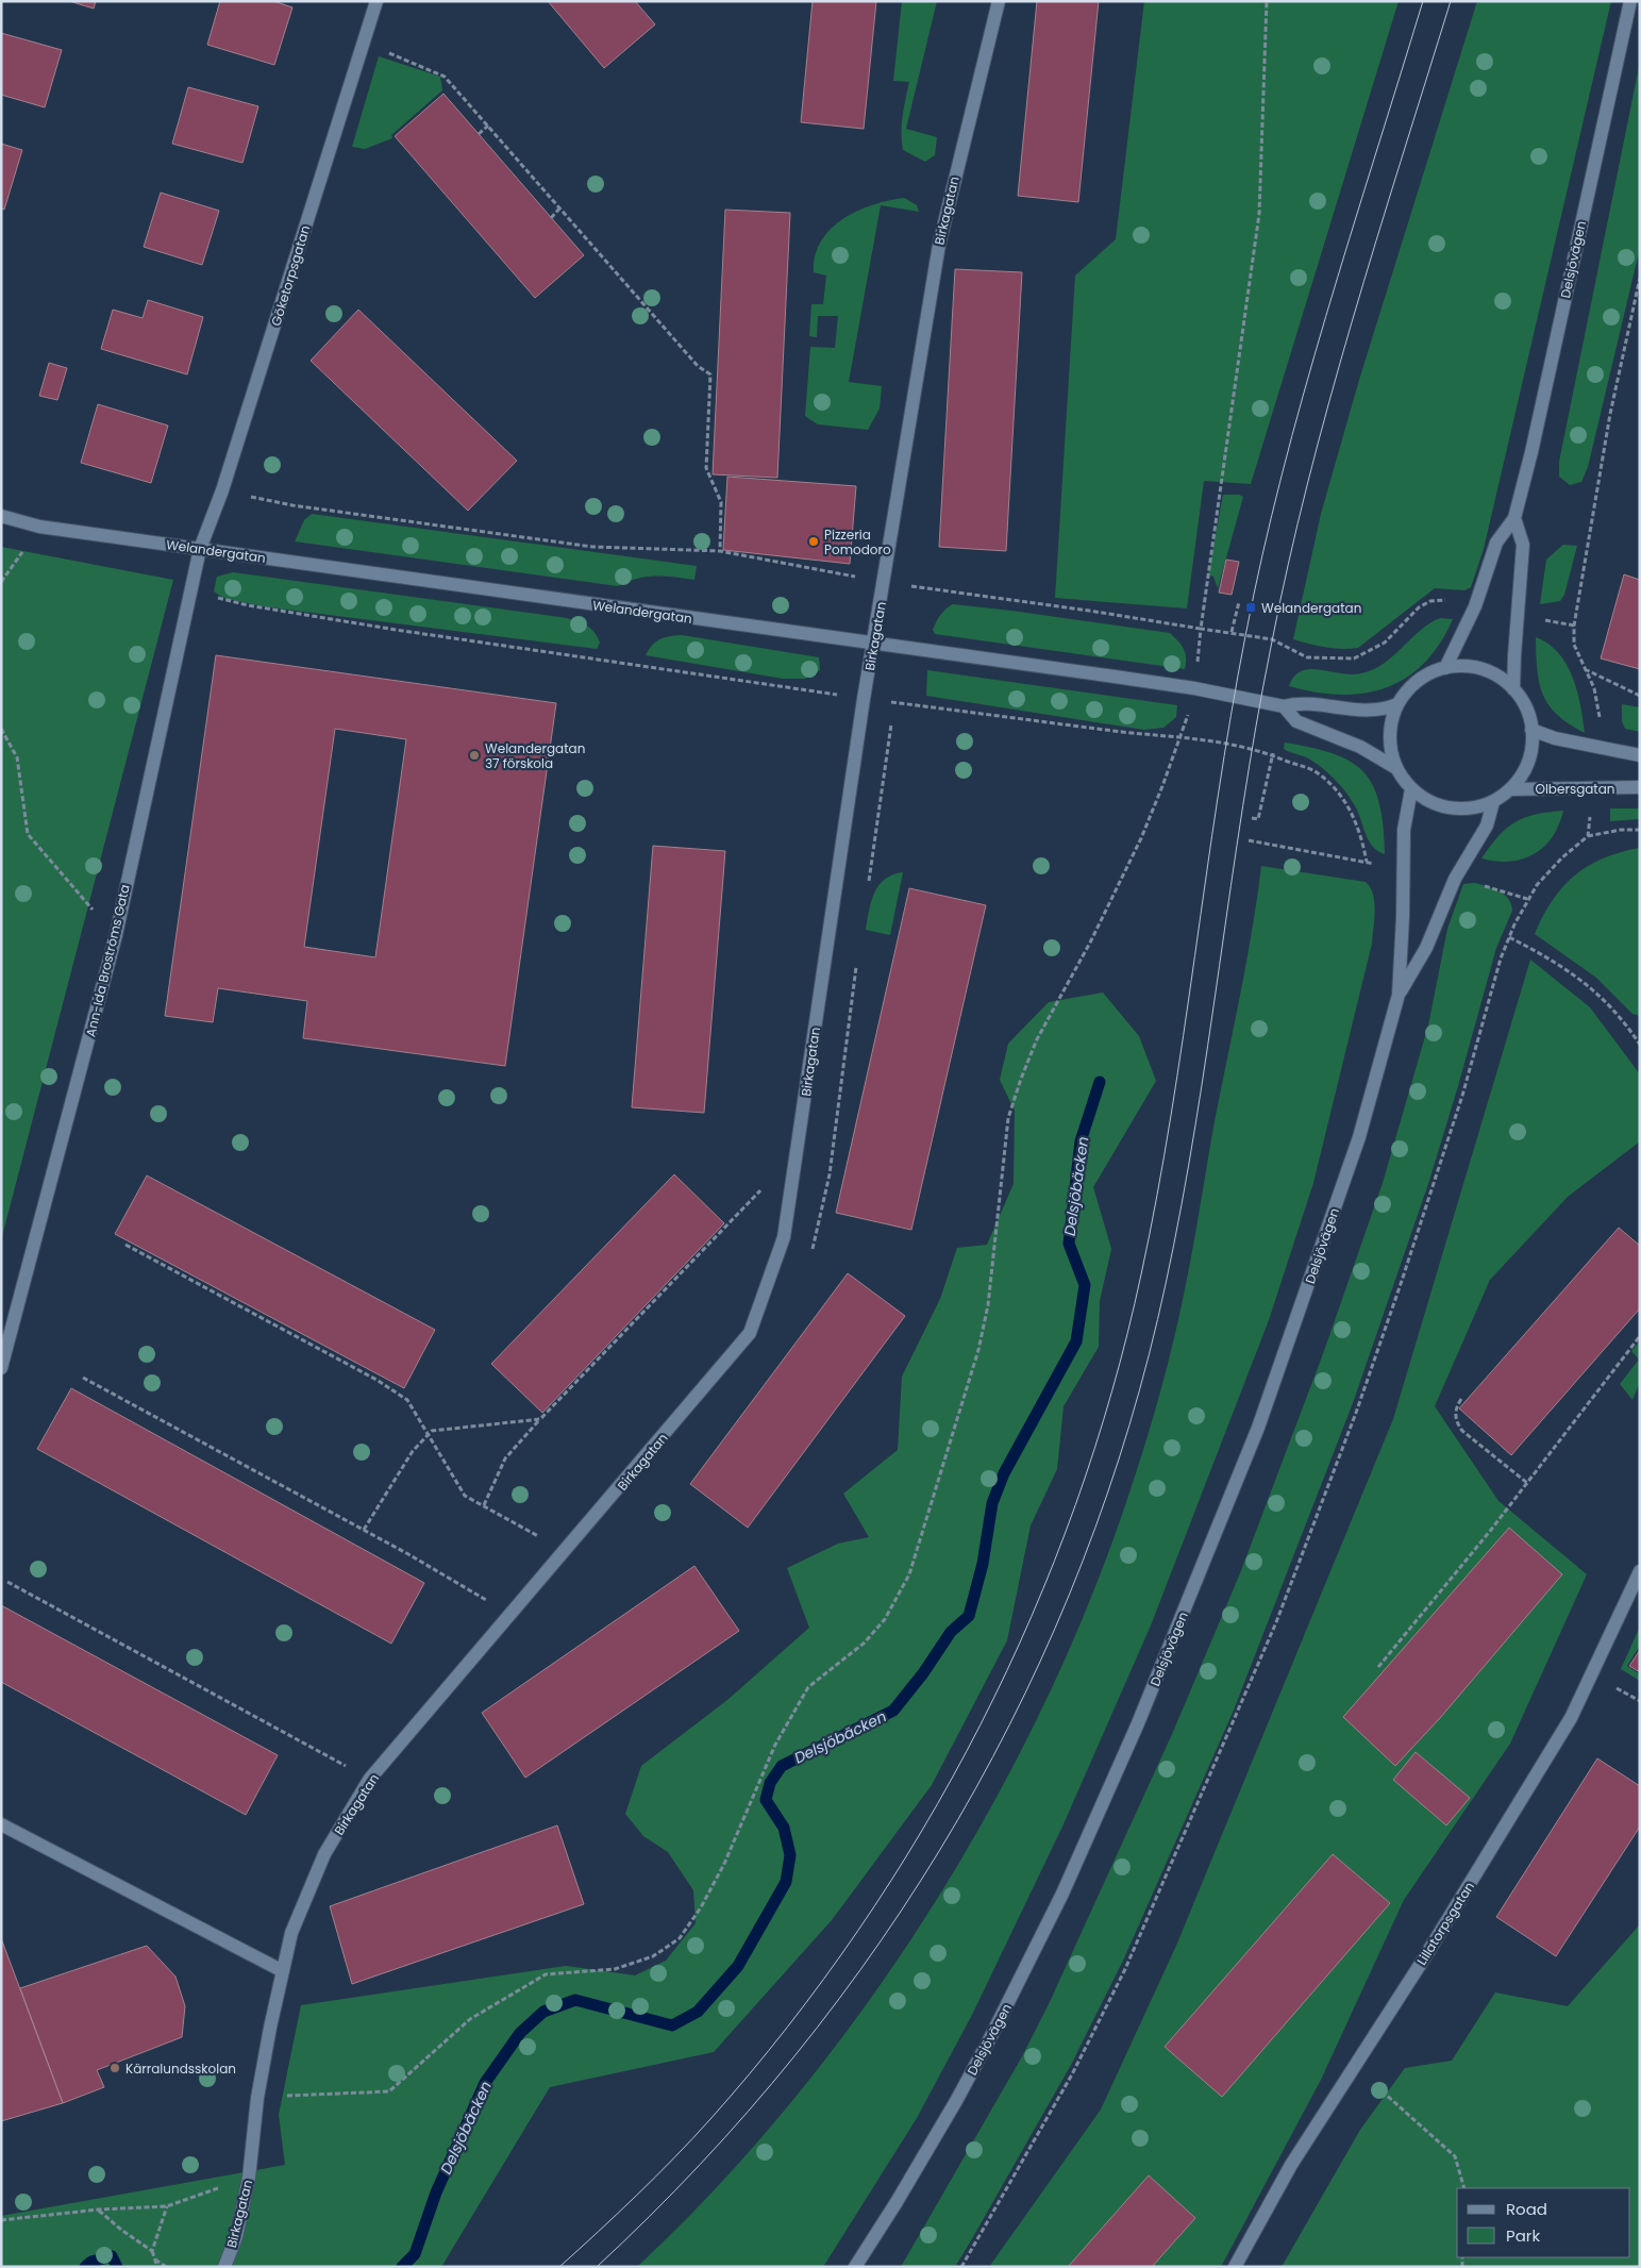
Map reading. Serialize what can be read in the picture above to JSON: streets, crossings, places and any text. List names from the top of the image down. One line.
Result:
{"streets":{"street":["Birkagatan","Delsjövägen","Göketorpsgatan","Welandergatan","Olbersgatan","Ann-Ida Broströms Gata","Lillatorpsgatan"]},"crossings":[["Birkagatan","Welandergatan"],["Delsjövägen","Welandergatan"],["Delsjövägen","Olbersgatan"],["Göketorpsgatan","Welandergatan"],["Göketorpsgatan","Ann-Ida Broströms Gata"],["Welandergatan","Olbersgatan"],["Welandergatan","Ann-Ida Broströms Gata"]],"water":["Delsjöbäcken"],"places":{"other":["Pizzeria Pomodoro","Welandergatan 37 förskola","Kärralundsskolan"],"transit":["Welandergatan"]},"legend":["Road","Park"]}
